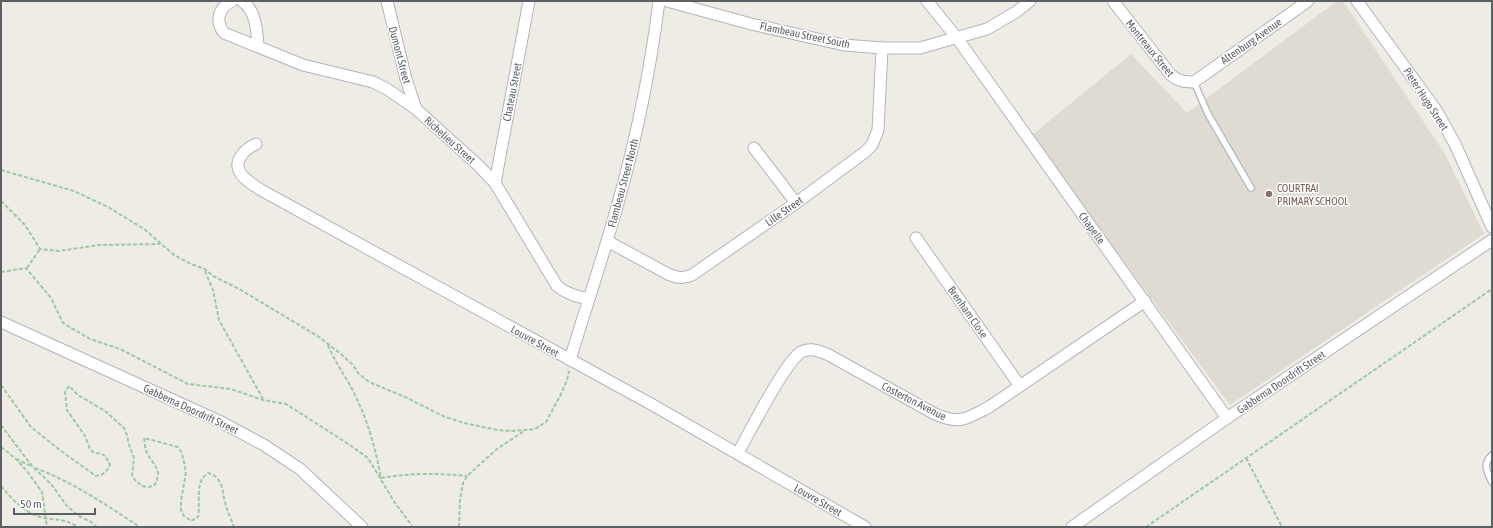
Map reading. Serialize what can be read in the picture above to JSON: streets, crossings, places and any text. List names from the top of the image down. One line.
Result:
{"streets":{"street":["Flambeau Street South","Altenburg Avenue","Montreaux Street","Dumont Street","Chateau Street","Pieter Hugo Street","Richelieu Street","Flambeau Street North","Lille Street","Chapelle","Brenham Close","Louvre Street","Gabbema Doordrift Street","Costerton Avenue"]},"crossings":[["Flambeau Street South","Lille Street"],["Flambeau Street South","Chapelle"],["Altenburg Avenue","Montreaux Street"],["Dumont Street","Richelieu Street"],["Chateau Street","Richelieu Street"],["Richelieu Street","Flambeau Street North"],["Flambeau Street North","Lille Street"],["Flambeau Street North","Louvre Street"],["Chapelle","Gabbema Doordrift Street"],["Chapelle","Costerton Avenue"],["Brenham Close","Costerton Avenue"],["Louvre Street","Costerton Avenue"]],"places":["COURTRAI PRIMARY SCHOOL"],"scale_bar":"50 m"}
